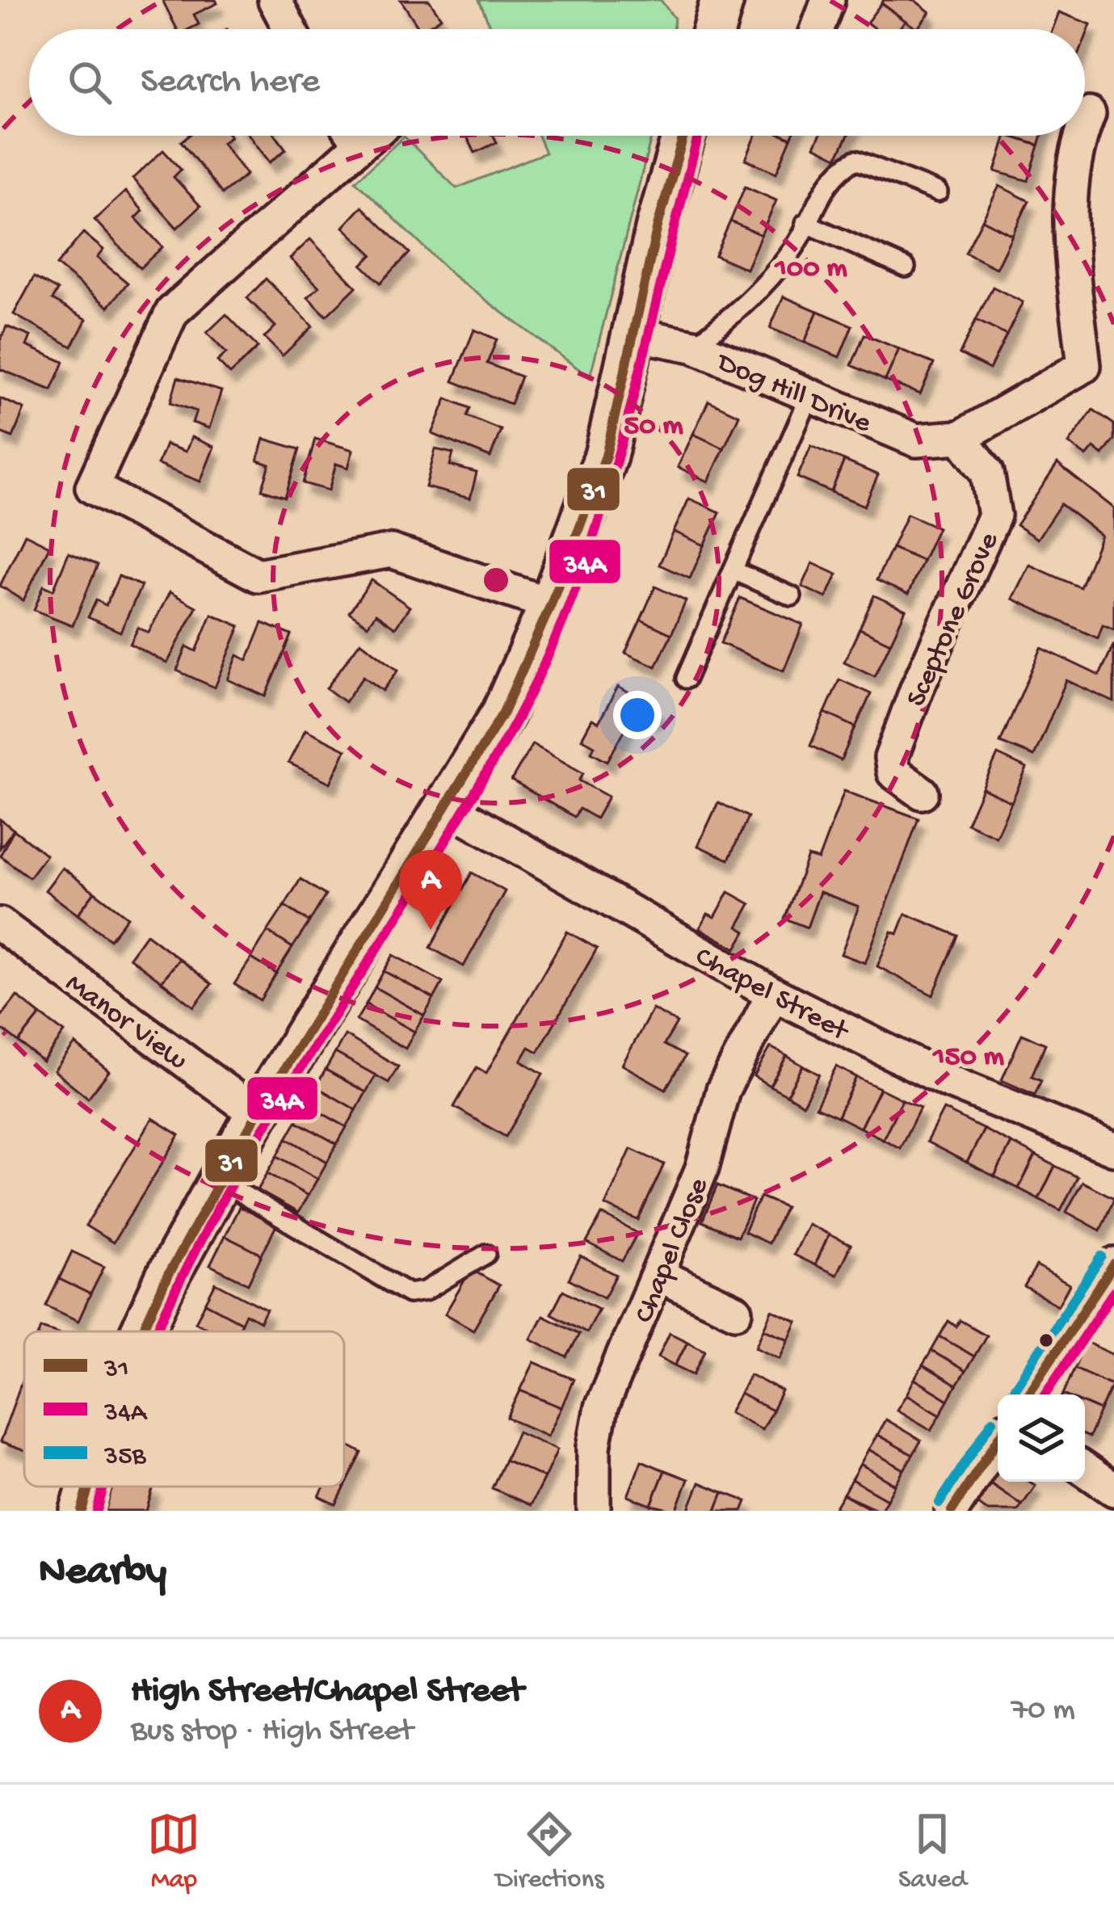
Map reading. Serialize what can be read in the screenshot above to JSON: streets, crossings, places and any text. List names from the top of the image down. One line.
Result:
{"streets":{"street":["Dog Hill Drive","Sceptone Grove","Chapel Street","Manor View","Chapel Close"]},"crossings":[["Dog Hill Drive","Sceptone Grove"],["Chapel Street","Chapel Close"]],"lines":["transit line 31","transit line 34A","transit line 35B"],"legend":["31","34A","35B"],"page":{"search":"Search here","pins":"A","heading":"Nearby","list":[{"mark":"A","name":"High Street/Chapel Street","note":"Bus stop · High Street","value":"70 m"}],"nav":["Map","Directions","Saved"]},"rings":["100 m","50 m","150 m"]}
